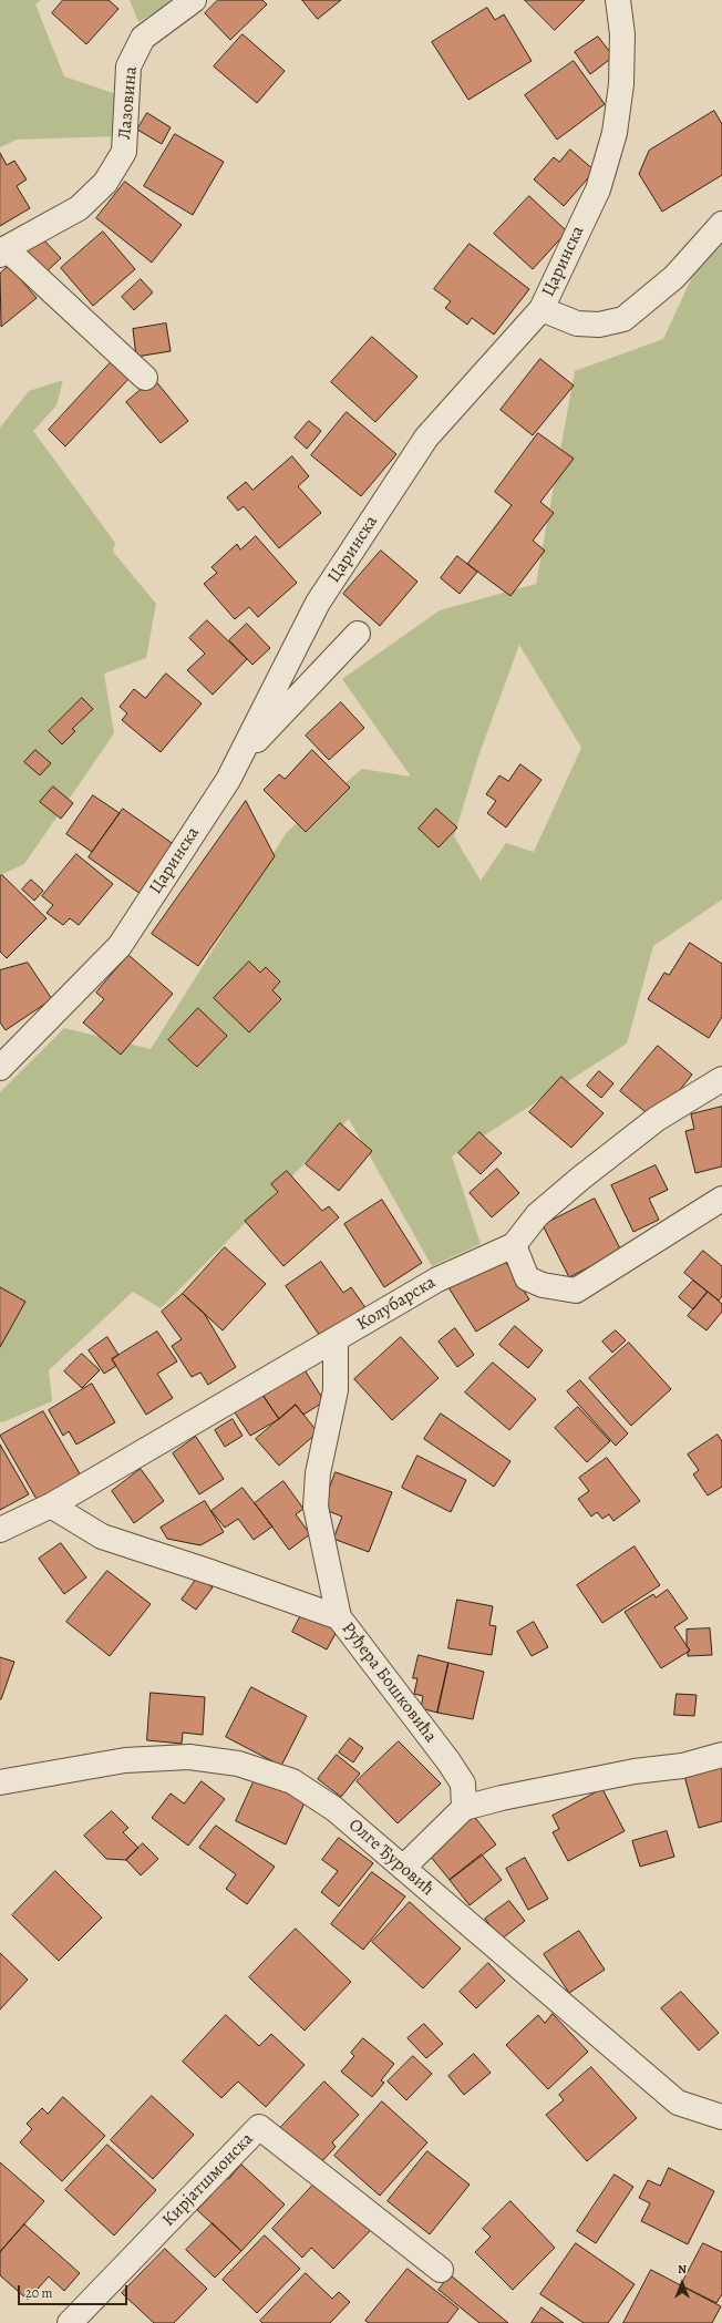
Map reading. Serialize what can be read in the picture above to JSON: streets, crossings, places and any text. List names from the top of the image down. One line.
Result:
{"streets":{"street":["Лазовина","Царинска","Колубарска","Руђера Бошковића","Олге Ђуровић","Кирјатшмонска"]},"crossings":[["Колубарска","Руђера Бошковића"]],"scale_bar":"20 m","north":"top"}
